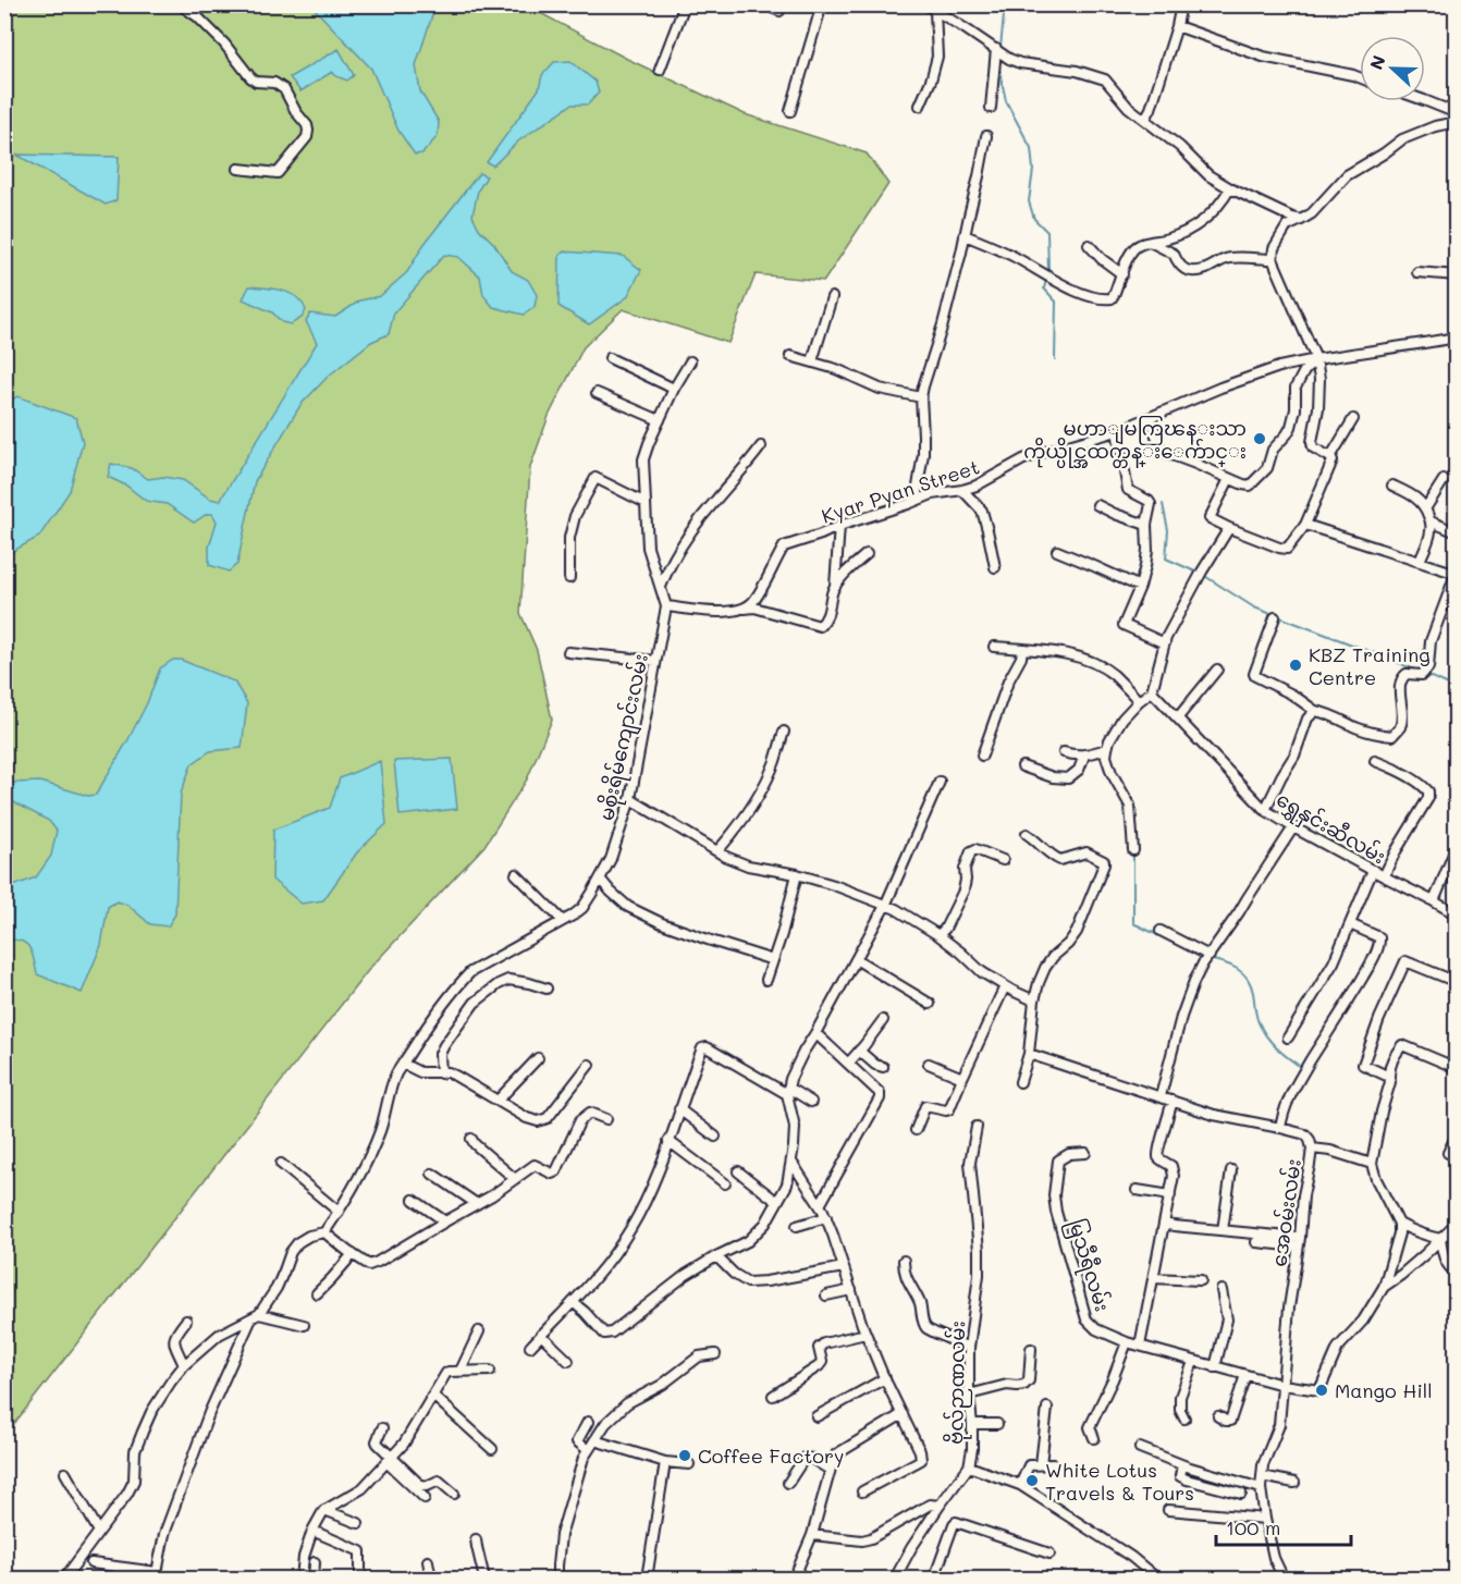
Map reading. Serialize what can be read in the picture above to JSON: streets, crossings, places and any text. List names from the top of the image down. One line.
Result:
{"streets":{"street":["Kyar Pyan Street","မစိုးရိမ်ကျောင်းလမ်း","ရွှေနှင်းဆီလမ်း","အေဝမ်းလမ်း","မြသီရီလမ်း","ဗိုလ်ဉာဏလမ်း"]},"crossings":[["အေဝမ်းလမ်း","မြသီရီလမ်း"]],"places":["မဟာျမကြၽန္းသာ ကိုယ္ပိုင္အထက္တန္းေက်ာင္း","KBZ Training Centre","Mango Hill","Coffee Factory","White Lotus Travels & Tours"],"scale_bar":"100 m","north":"left"}
